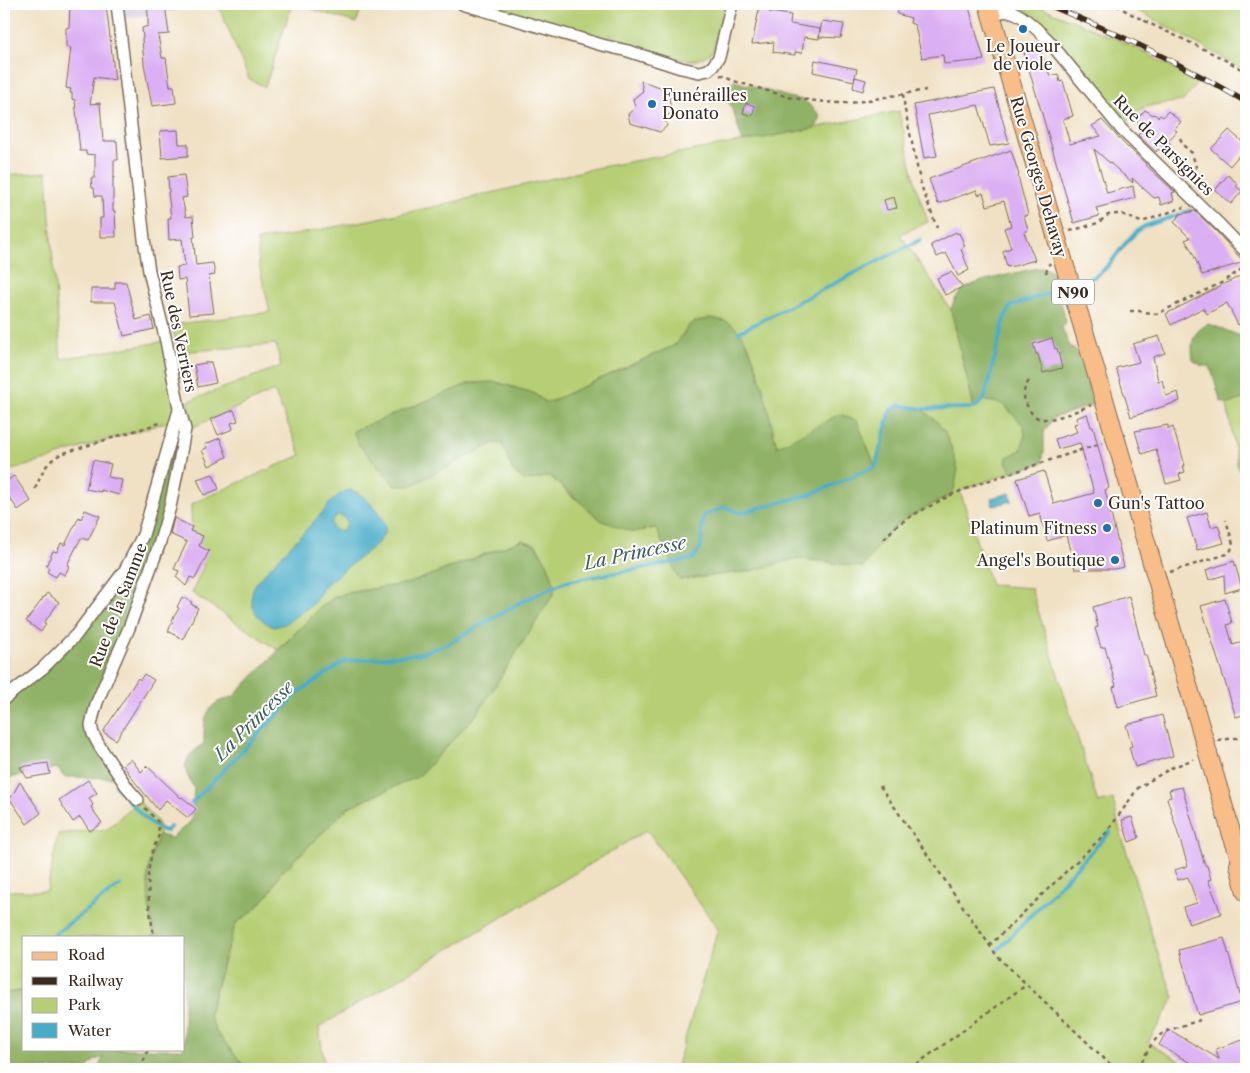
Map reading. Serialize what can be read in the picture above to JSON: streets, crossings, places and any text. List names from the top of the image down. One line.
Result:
{"streets":{"main road":["Rue Georges Dehavay","N90"],"street":["Rue de Parsignies","Rue des Verriers","Rue de la Samme"]},"crossings":[["Rue de Parsignies","Rue Georges Dehavay"],["Rue Georges Dehavay","N90"],["Rue des Verriers","Rue de la Samme"]],"water":["La Princesse"],"places":["Le Joueur de viole","Funérailles Donato","Gun's Tattoo","Platinum Fitness","Angel's Boutique"],"legend":["Road","Railway","Park","Water"]}
